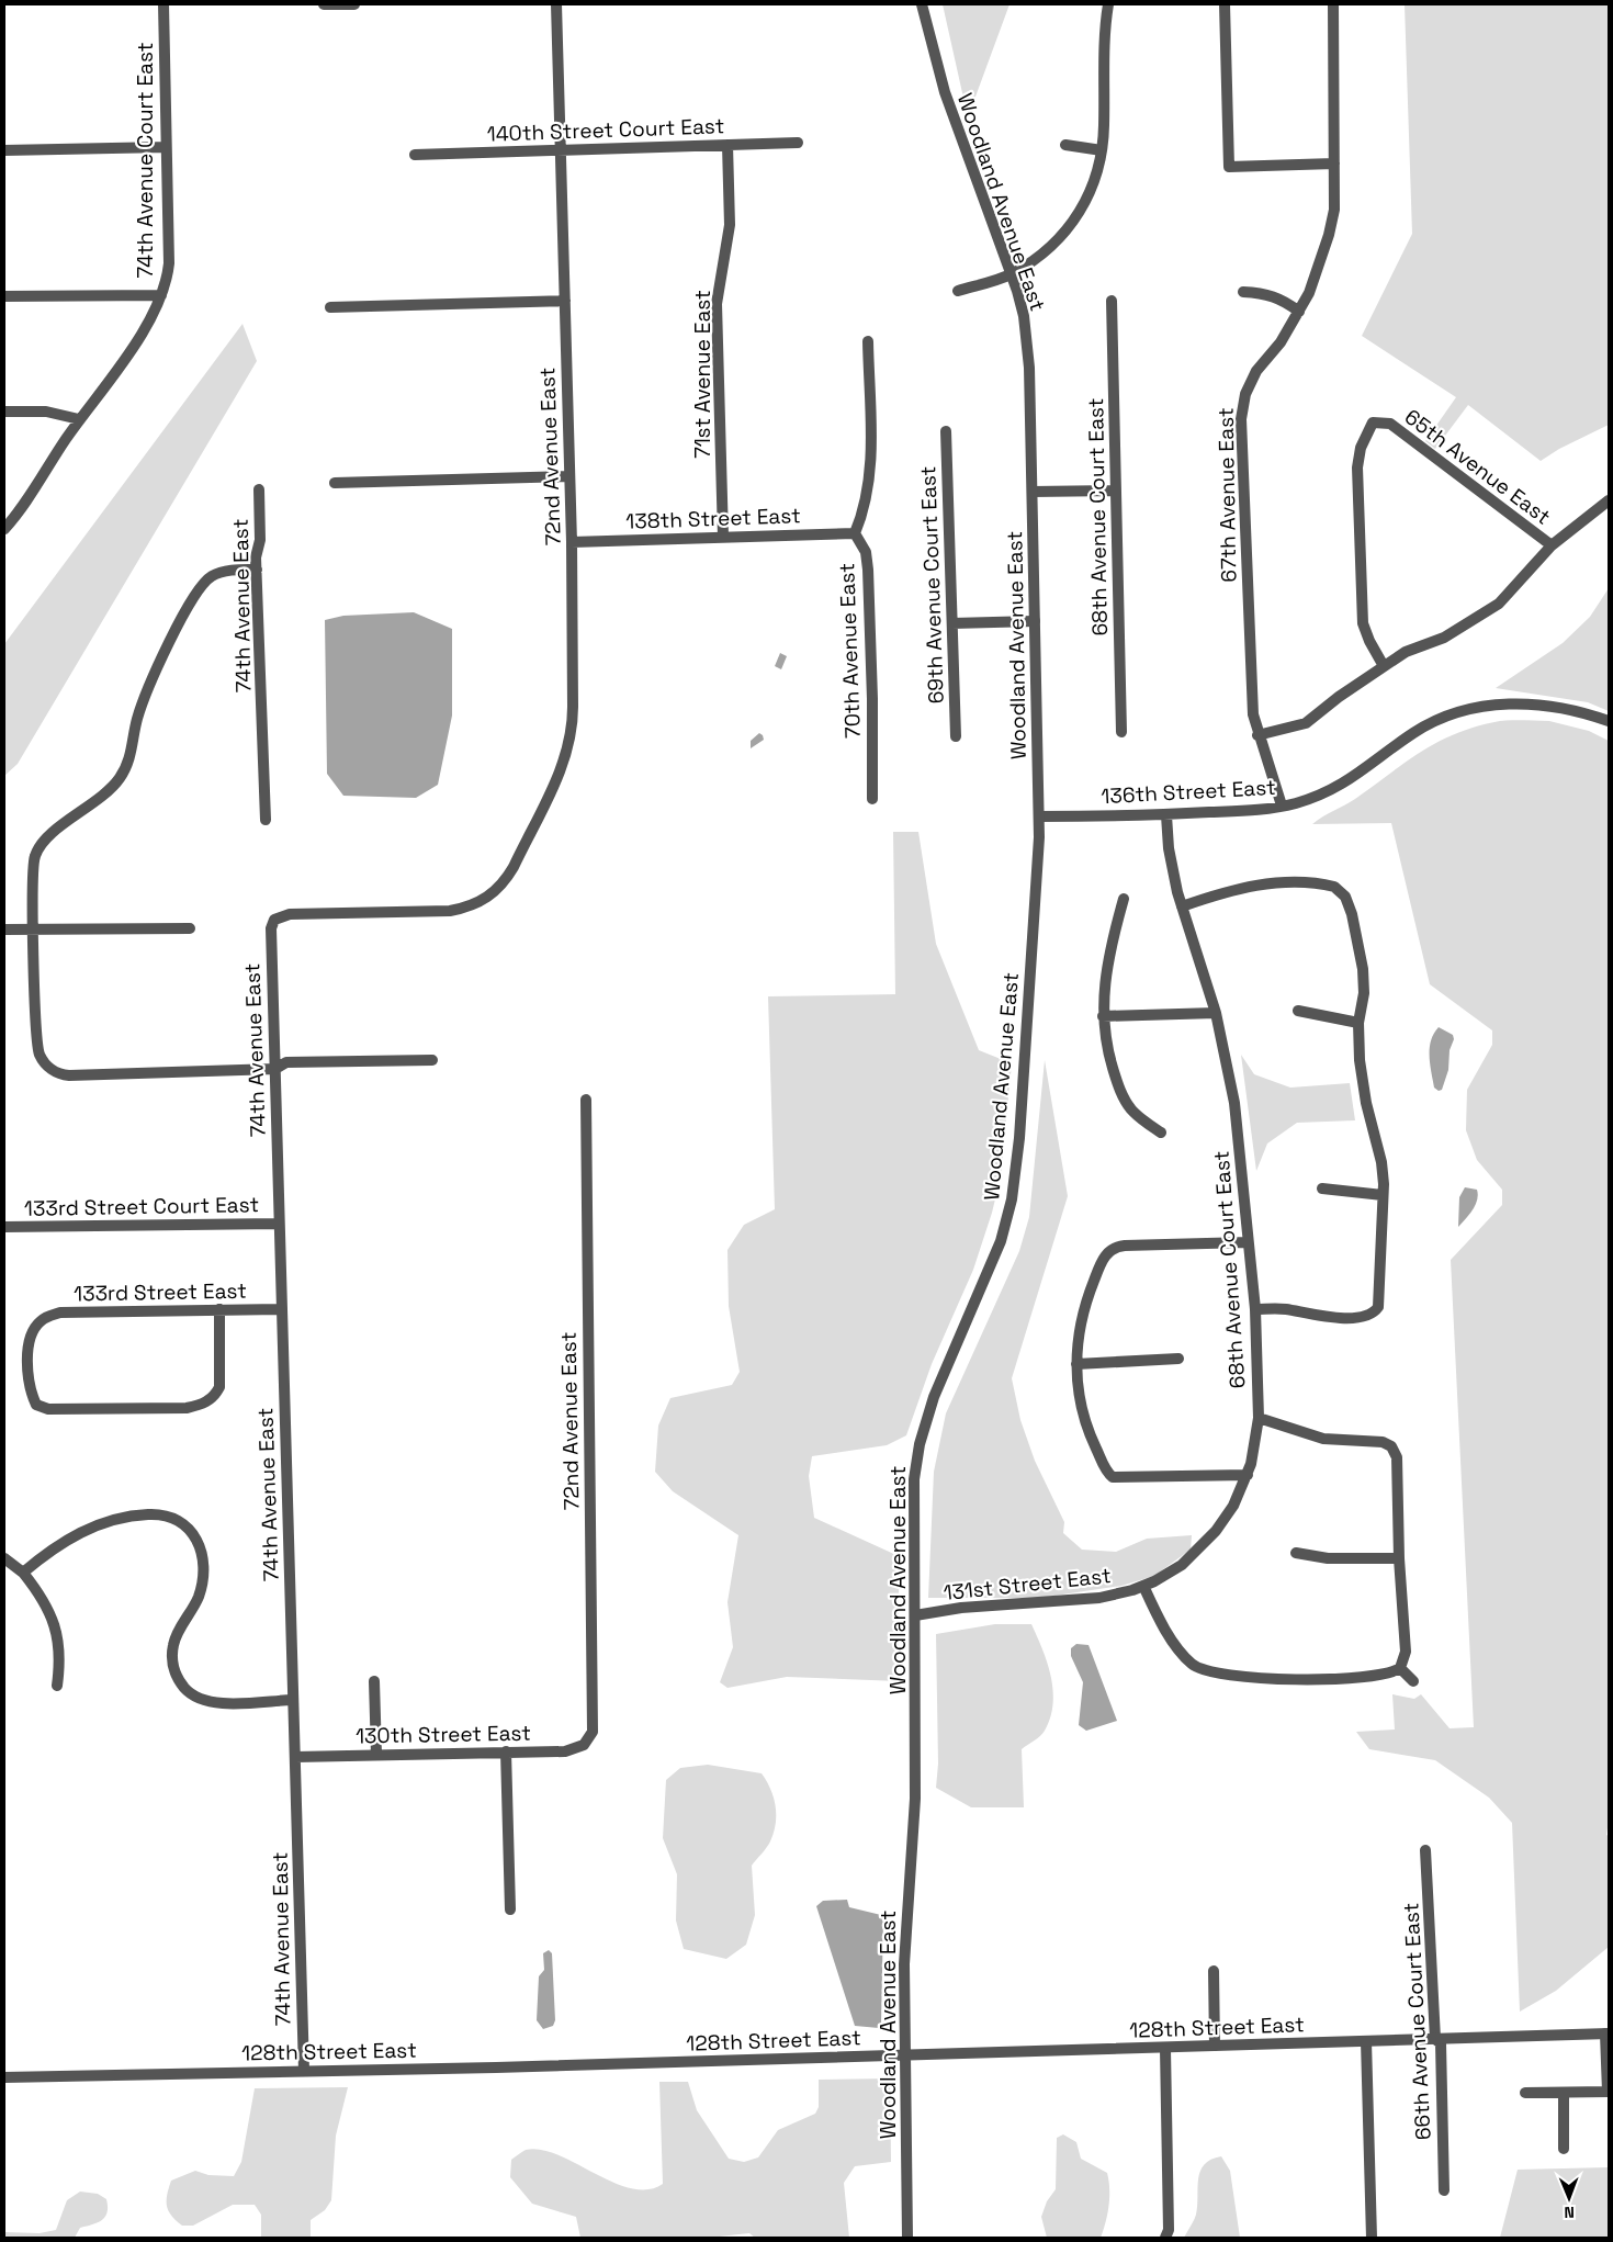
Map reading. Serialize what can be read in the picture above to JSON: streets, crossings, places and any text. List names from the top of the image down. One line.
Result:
{"streets":{"street":["140th Street Court East","74th Avenue Court East","Woodland Avenue East","71st Avenue East","72nd Avenue East","65th Avenue East","67th Avenue East","68th Avenue Court East","138th Street East","69th Avenue Court East","74th Avenue East","70th Avenue East","136th Street East","133rd Street Court East","133rd Street East","131st Street East","130th Street East","66th Avenue Court East","128th Street East"]},"crossings":[["140th Street Court East","71st Avenue East"],["140th Street Court East","72nd Avenue East"],["Woodland Avenue East","136th Street East"],["Woodland Avenue East","131st Street East"],["Woodland Avenue East","128th Street East"],["71st Avenue East","138th Street East"],["72nd Avenue East","138th Street East"],["72nd Avenue East","74th Avenue East"],["72nd Avenue East","130th Street East"],["67th Avenue East","136th Street East"],["68th Avenue Court East","136th Street East"],["68th Avenue Court East","131st Street East"],["138th Street East","70th Avenue East"],["74th Avenue East","133rd Street Court East"],["74th Avenue East","133rd Street East"],["74th Avenue East","130th Street East"],["74th Avenue East","128th Street East"],["66th Avenue Court East","128th Street East"]],"north":"bottom"}
